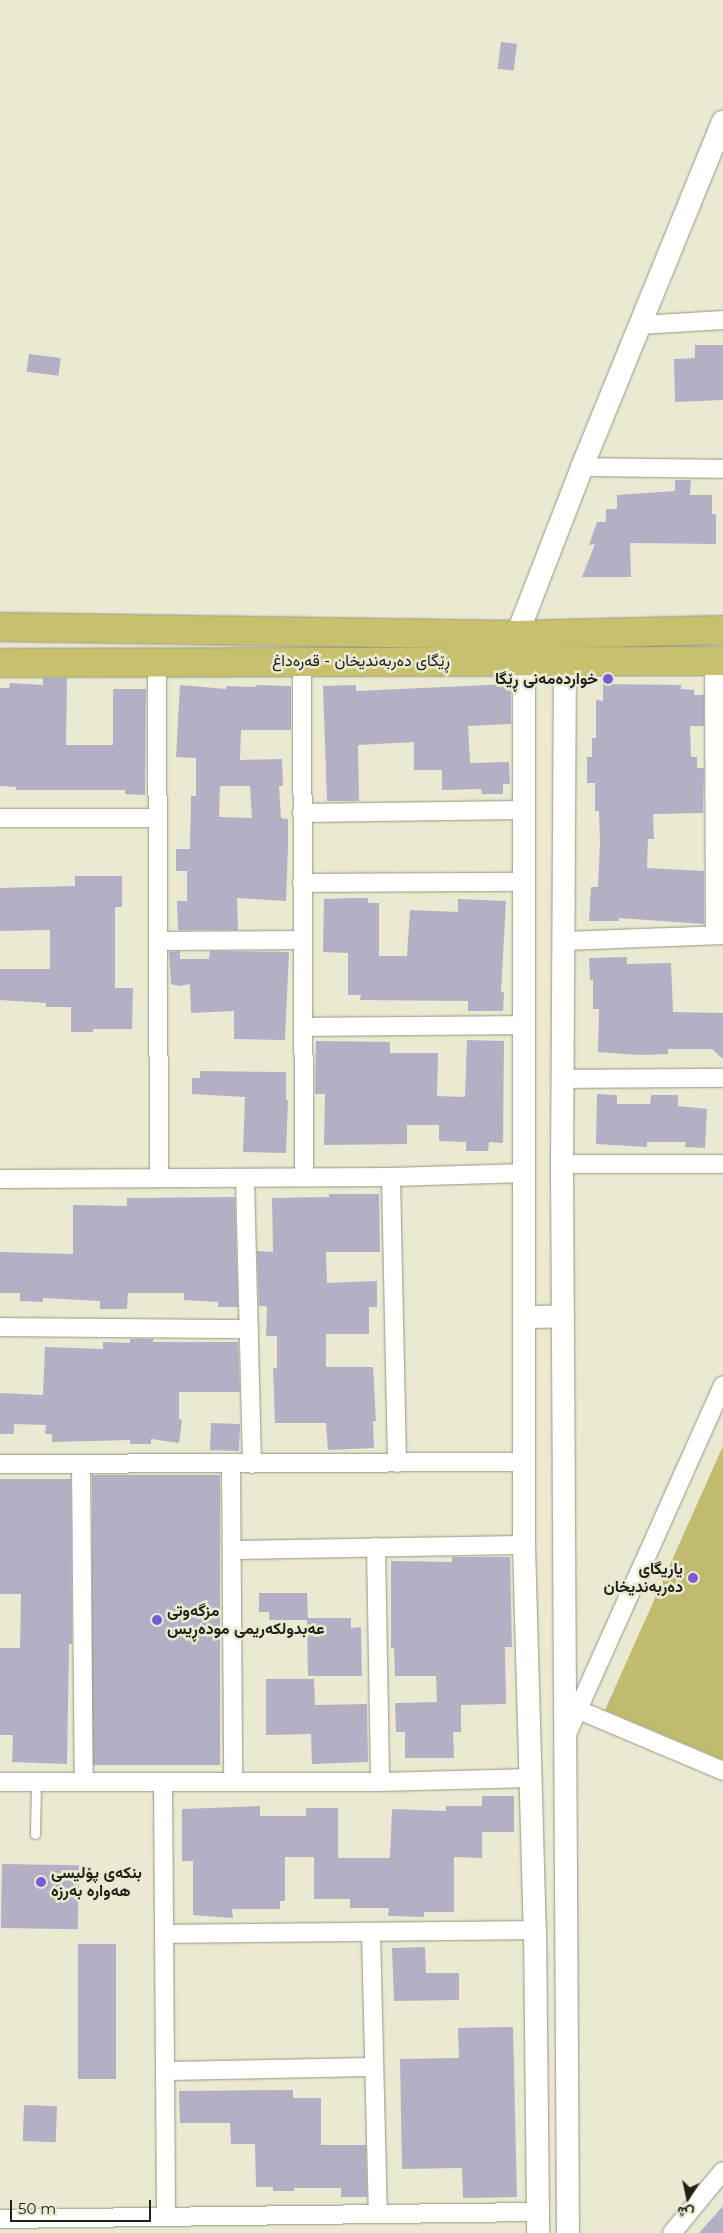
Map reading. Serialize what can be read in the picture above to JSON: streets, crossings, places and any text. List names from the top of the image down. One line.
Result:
{"streets":{"main road":["ڕێگای دەربەندیخان - قەرەداغ"]},"places":["خواردەمەنی ڕێگا","یاریگاى ده‌ربه‌ندیخان","مزگەوتی عەبدولکەریمی مودەڕیس","بنکەی پۆلیسی هەوارە بەرزە"],"scale_bar":"50 m","north":"bottom"}
